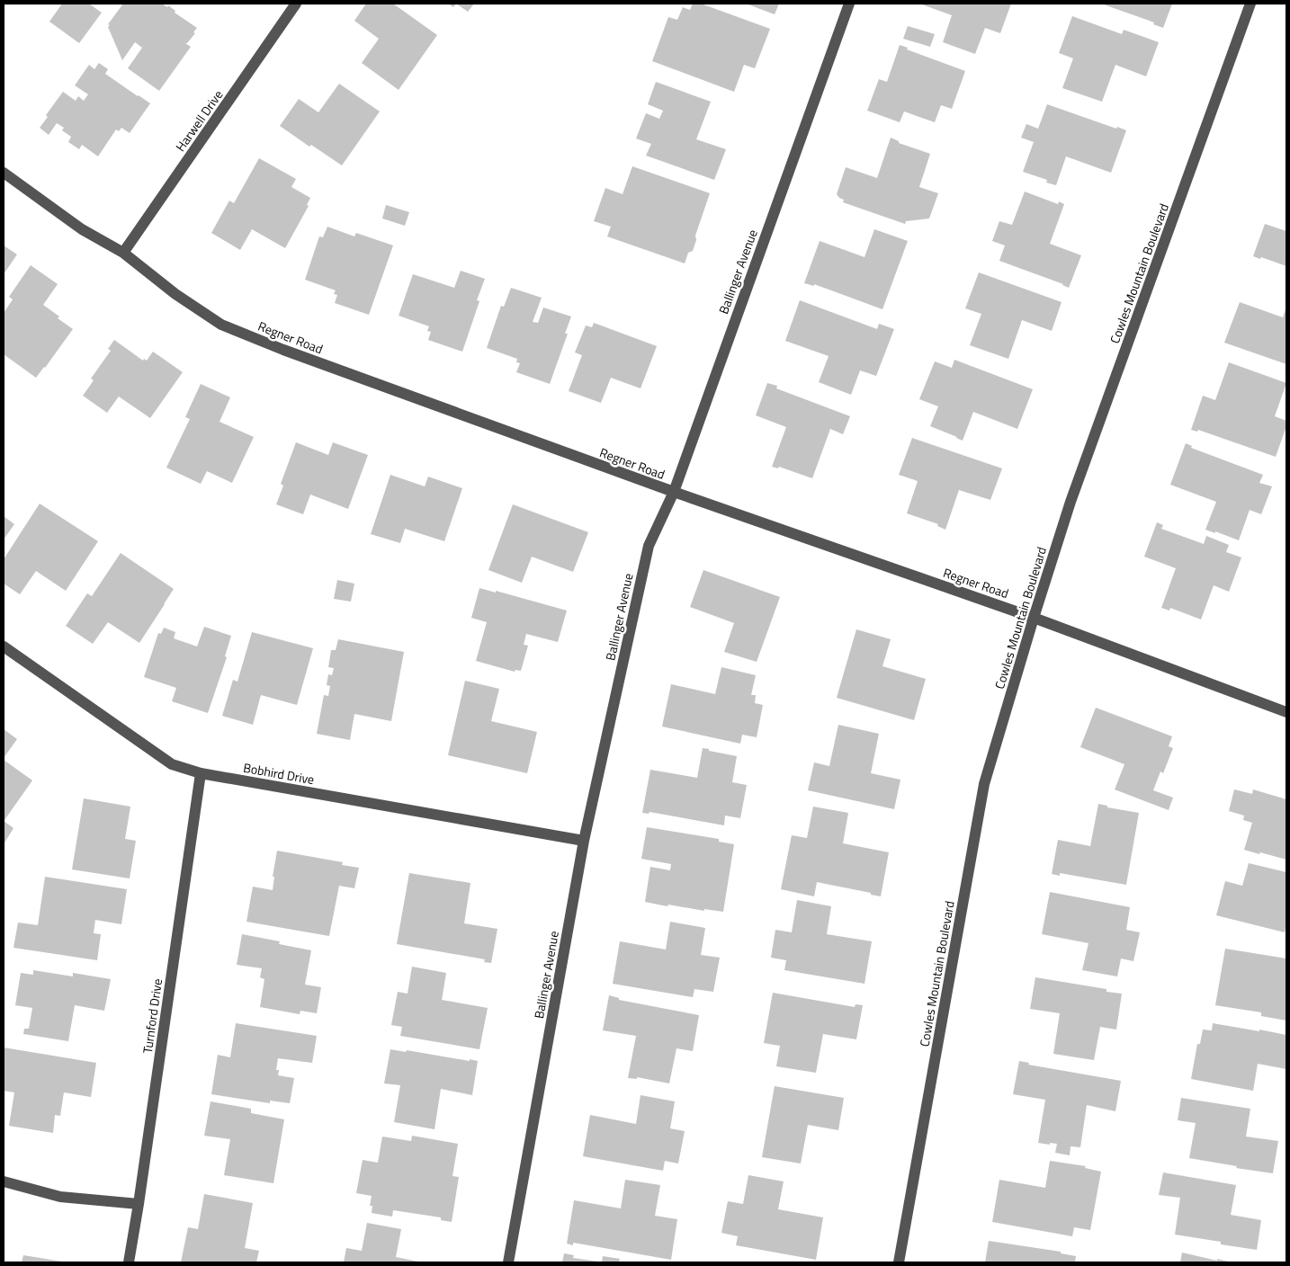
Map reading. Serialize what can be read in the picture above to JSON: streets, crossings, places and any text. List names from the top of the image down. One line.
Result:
{"streets":{"street":["Harwell Drive","Ballinger Avenue","Cowles Mountain Boulevard","Regner Road","Bobhird Drive","Turnford Drive"]},"crossings":[["Harwell Drive","Regner Road"],["Ballinger Avenue","Regner Road"],["Ballinger Avenue","Bobhird Drive"],["Cowles Mountain Boulevard","Regner Road"],["Bobhird Drive","Turnford Drive"]]}
